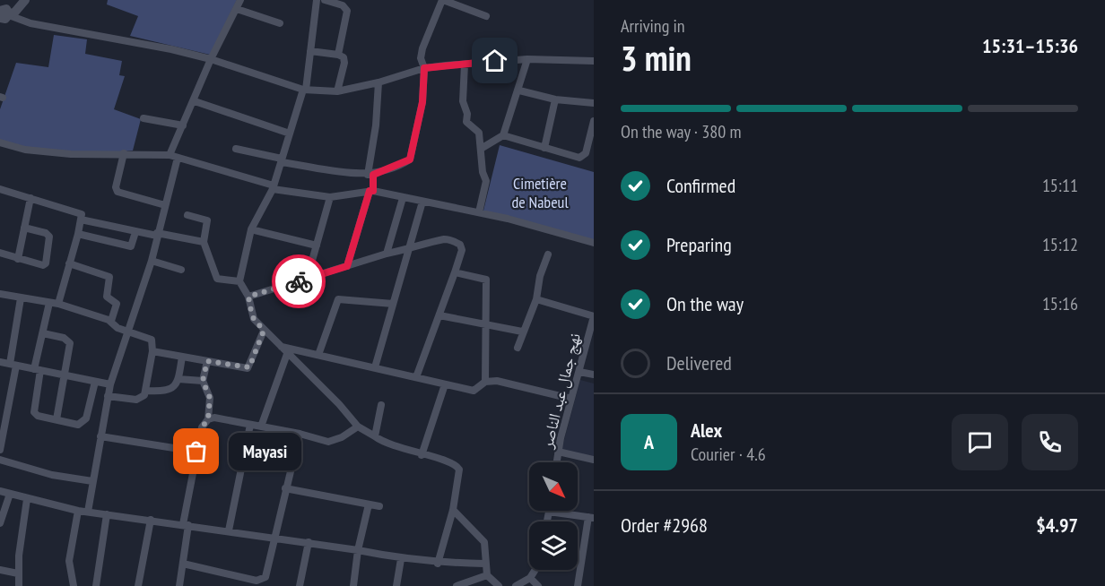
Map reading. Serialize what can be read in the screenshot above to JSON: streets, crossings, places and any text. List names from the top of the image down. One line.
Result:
{"streets":{"street":["نهج جمال عبد الناصر"]},"parks":["Cimetière de Nabeul"],"places":["Mayasi"],"north":"bottom right","page":{"heading":["3 min","Arriving in","15:31–15:36"],"panel":["Alex","Courier · 4.6","Order #2968","$4.97"],"bar":"On the way · 380 m","list":[["Confirmed","15:11"],["Preparing","15:12"],["On the way","15:16"],"Delivered"],"round":"A","bubble":"Mayasi"}}
